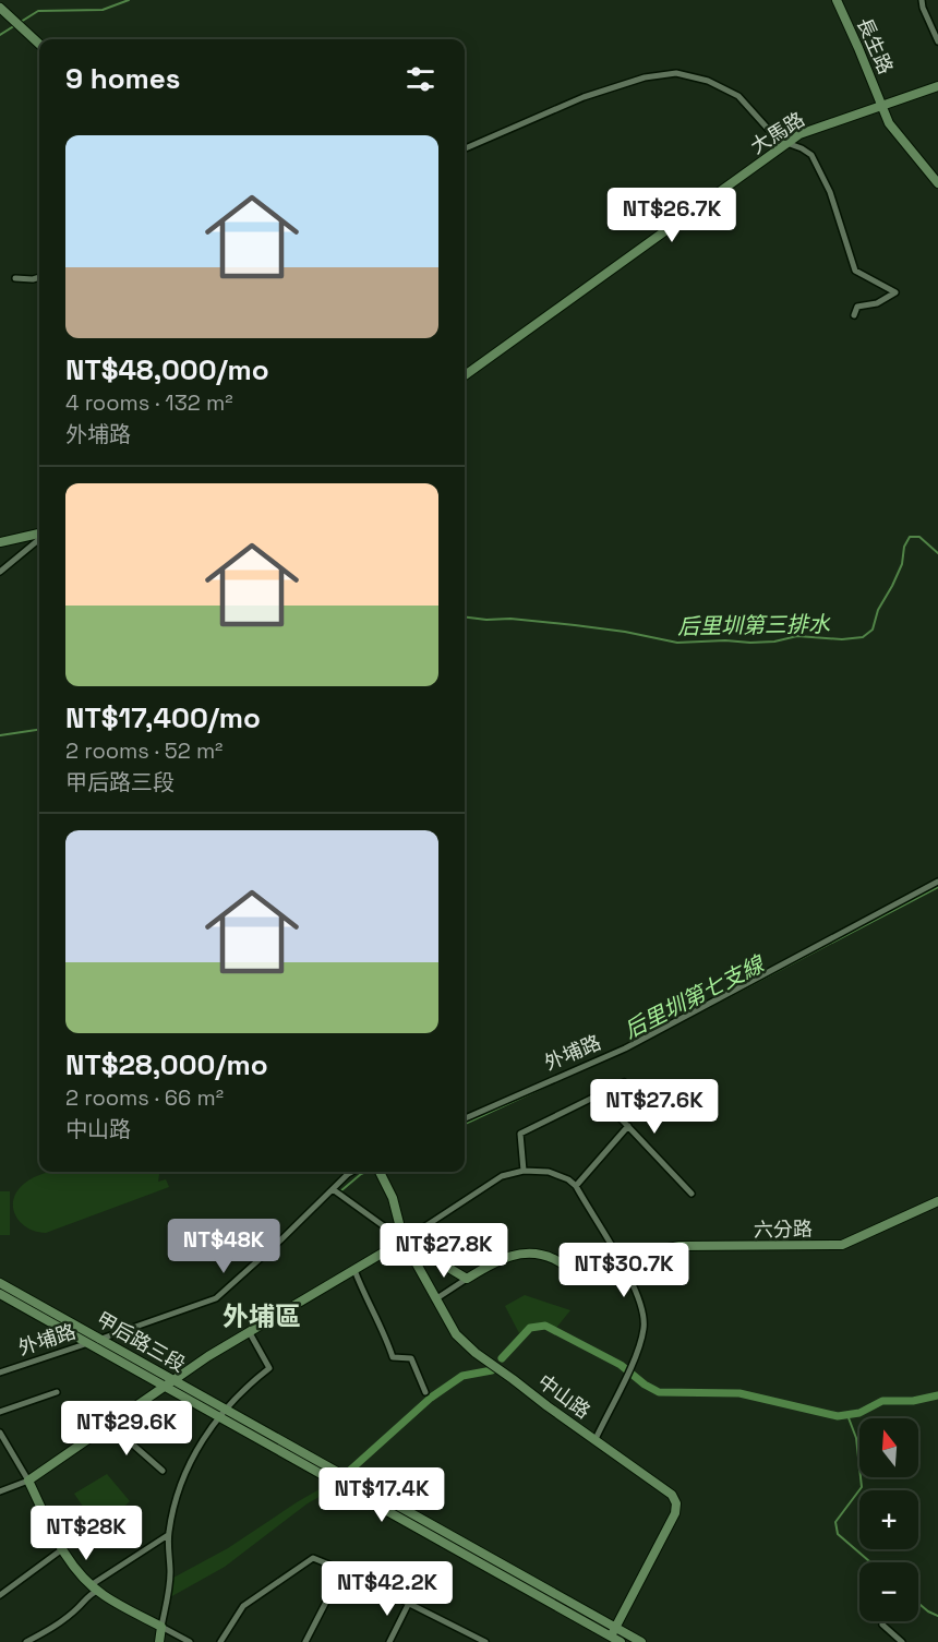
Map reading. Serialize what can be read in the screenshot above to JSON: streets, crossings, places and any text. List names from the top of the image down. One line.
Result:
{"streets":{"street":["長生路","大馬路","外埔路","六分路","甲后路三段","中山路"]},"crossings":[["長生路","大馬路"],["外埔路","甲后路三段"],["甲后路三段","中山路"]],"districts":["外埔區"],"water":["后里圳第三排水","后里圳第七支線"],"north":"top","page":{"heading":"9 homes","list":[{"name":"NT$48,000/mo","note":"4 rooms · 132 m² · 外埔路"},{"name":"NT$17,400/mo","note":"2 rooms · 52 m² · 甲后路三段"},{"name":"NT$28,000/mo","note":"2 rooms · 66 m² · 中山路"}],"price":["NT$26.7K","NT$27.6K","NT$48K","NT$27.8K","NT$30.7K","NT$29.6K","NT$17.4K","NT$28K","NT$42.2K"],"map_buttons":["+","−"]}}
